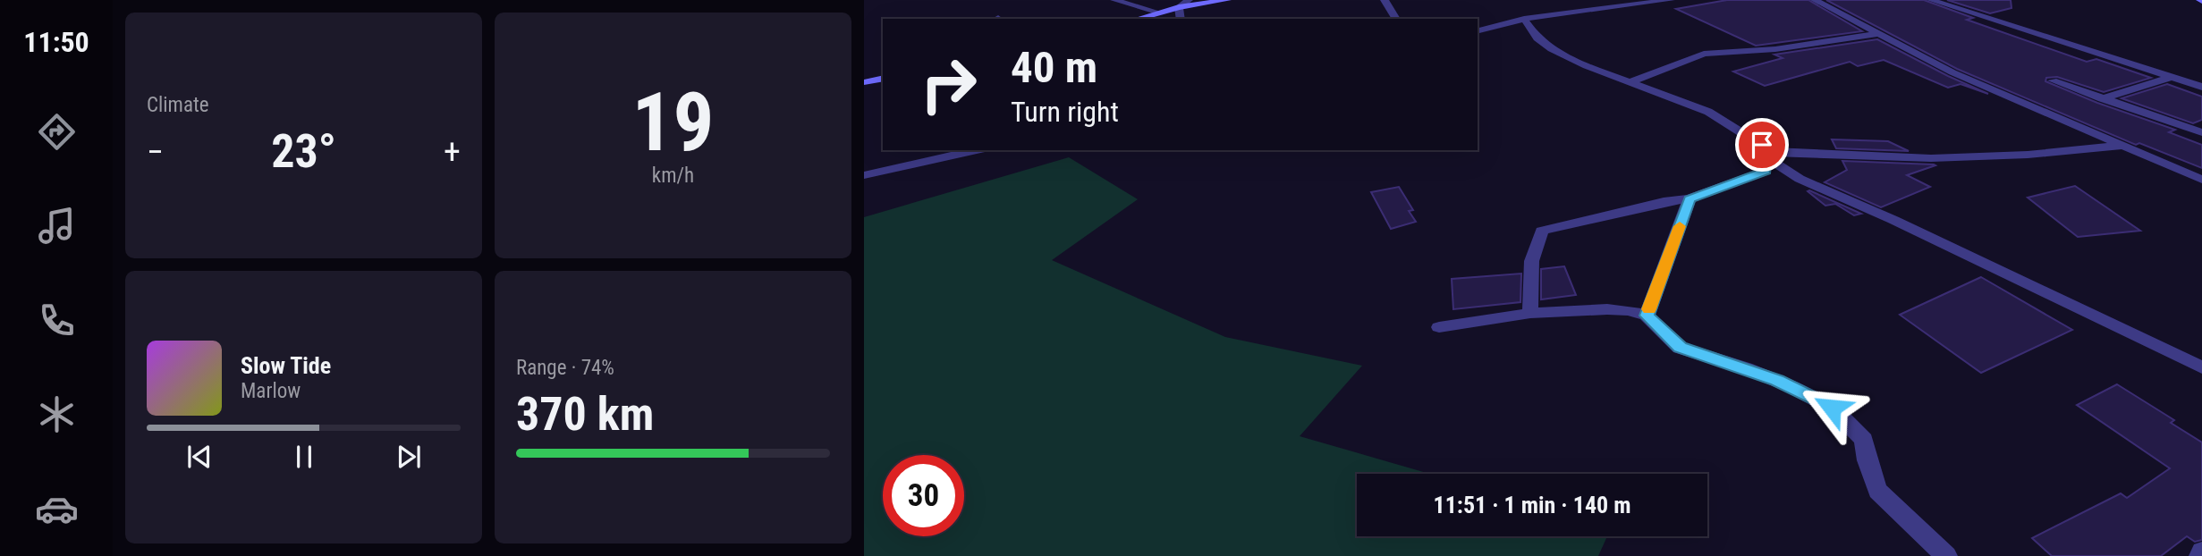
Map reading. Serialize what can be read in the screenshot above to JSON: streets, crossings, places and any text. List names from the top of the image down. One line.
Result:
{"page":{"tabs":"11:50","tile":["Climate",["19","km/h"],["Range · 74%","370 km"]],"turn":["40 m","Turn right"],"heat":["−","23°","+"],"song":["Slow Tide","Marlow"],"limit":"30","trip":"11:51 · 1 min · 140 m"}}
